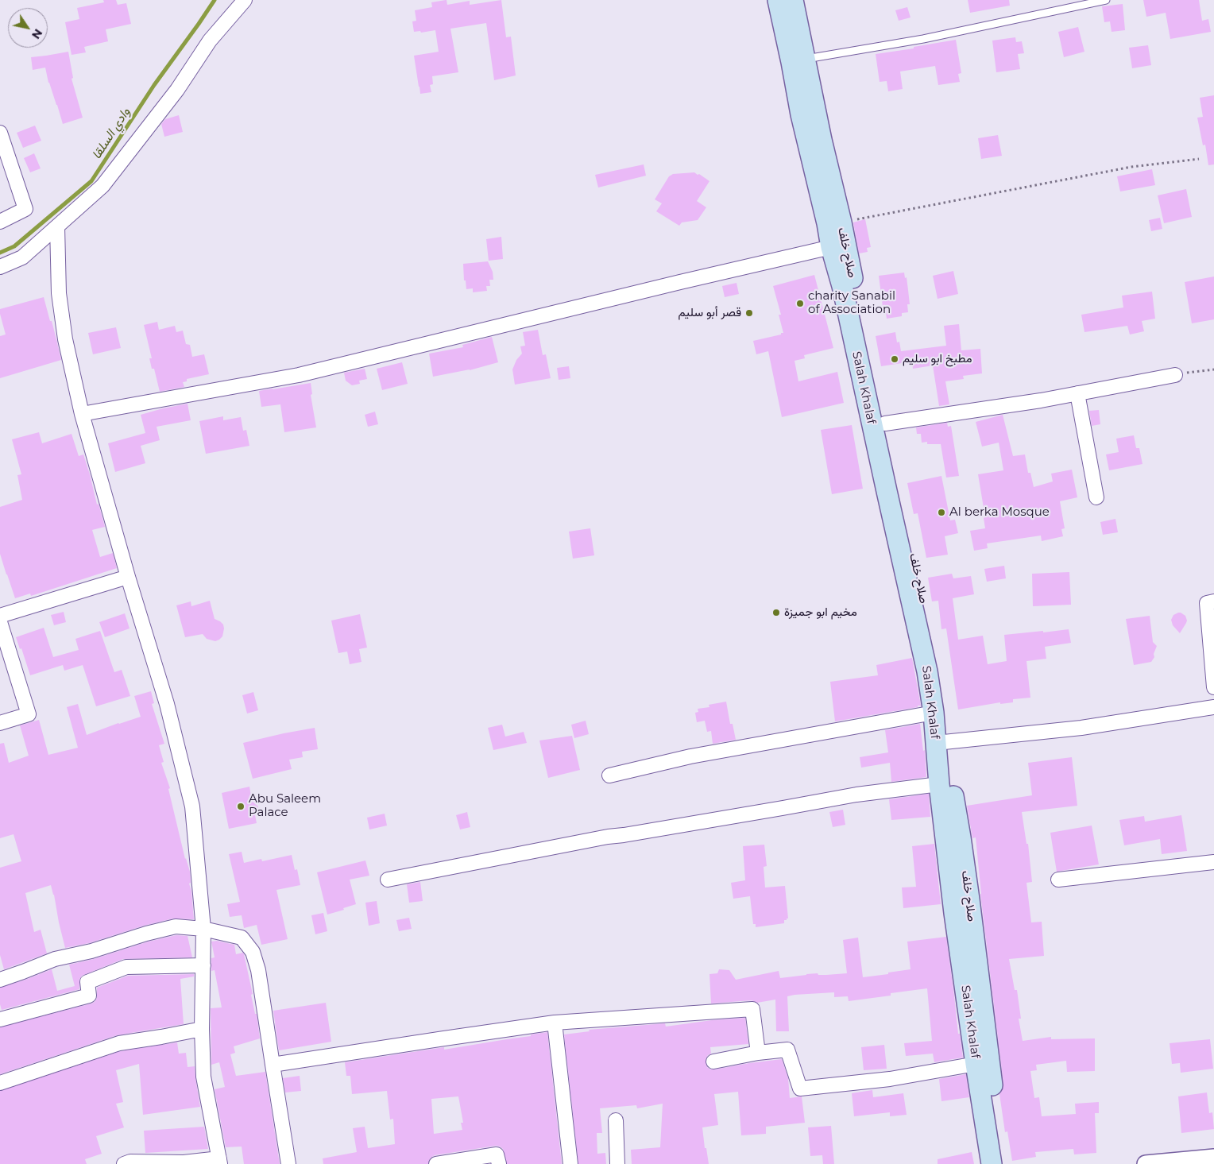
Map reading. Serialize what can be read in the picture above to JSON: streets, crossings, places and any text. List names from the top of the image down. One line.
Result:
{"streets":{"main road":["صلاح خلف","Salah Khalaf"]},"crossings":[["صلاح خلف","Salah Khalaf"]],"water":["وادي السلقا"],"places":["charity Sanabil of Association","قصر أبو سليم","مطبخ ابو سليم","Al berka Mosque","مخيم ابو جميزة","Abu Saleem Palace"],"north":"bottom right"}
